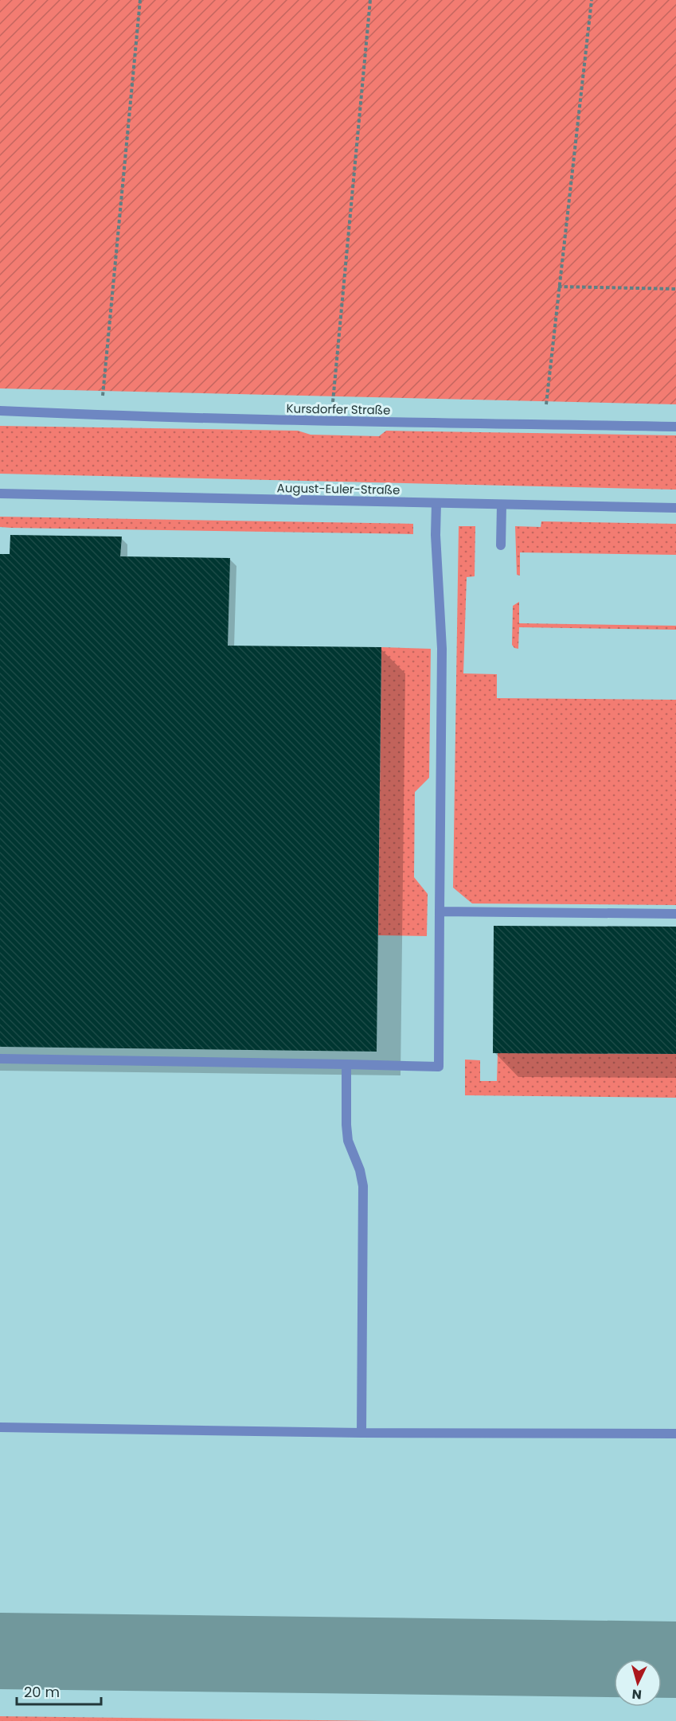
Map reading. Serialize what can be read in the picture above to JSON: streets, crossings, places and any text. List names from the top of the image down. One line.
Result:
{"streets":{"street":["Kursdorfer Straße","August-Euler-Straße"]},"scale_bar":"20 m","north":"bottom"}
